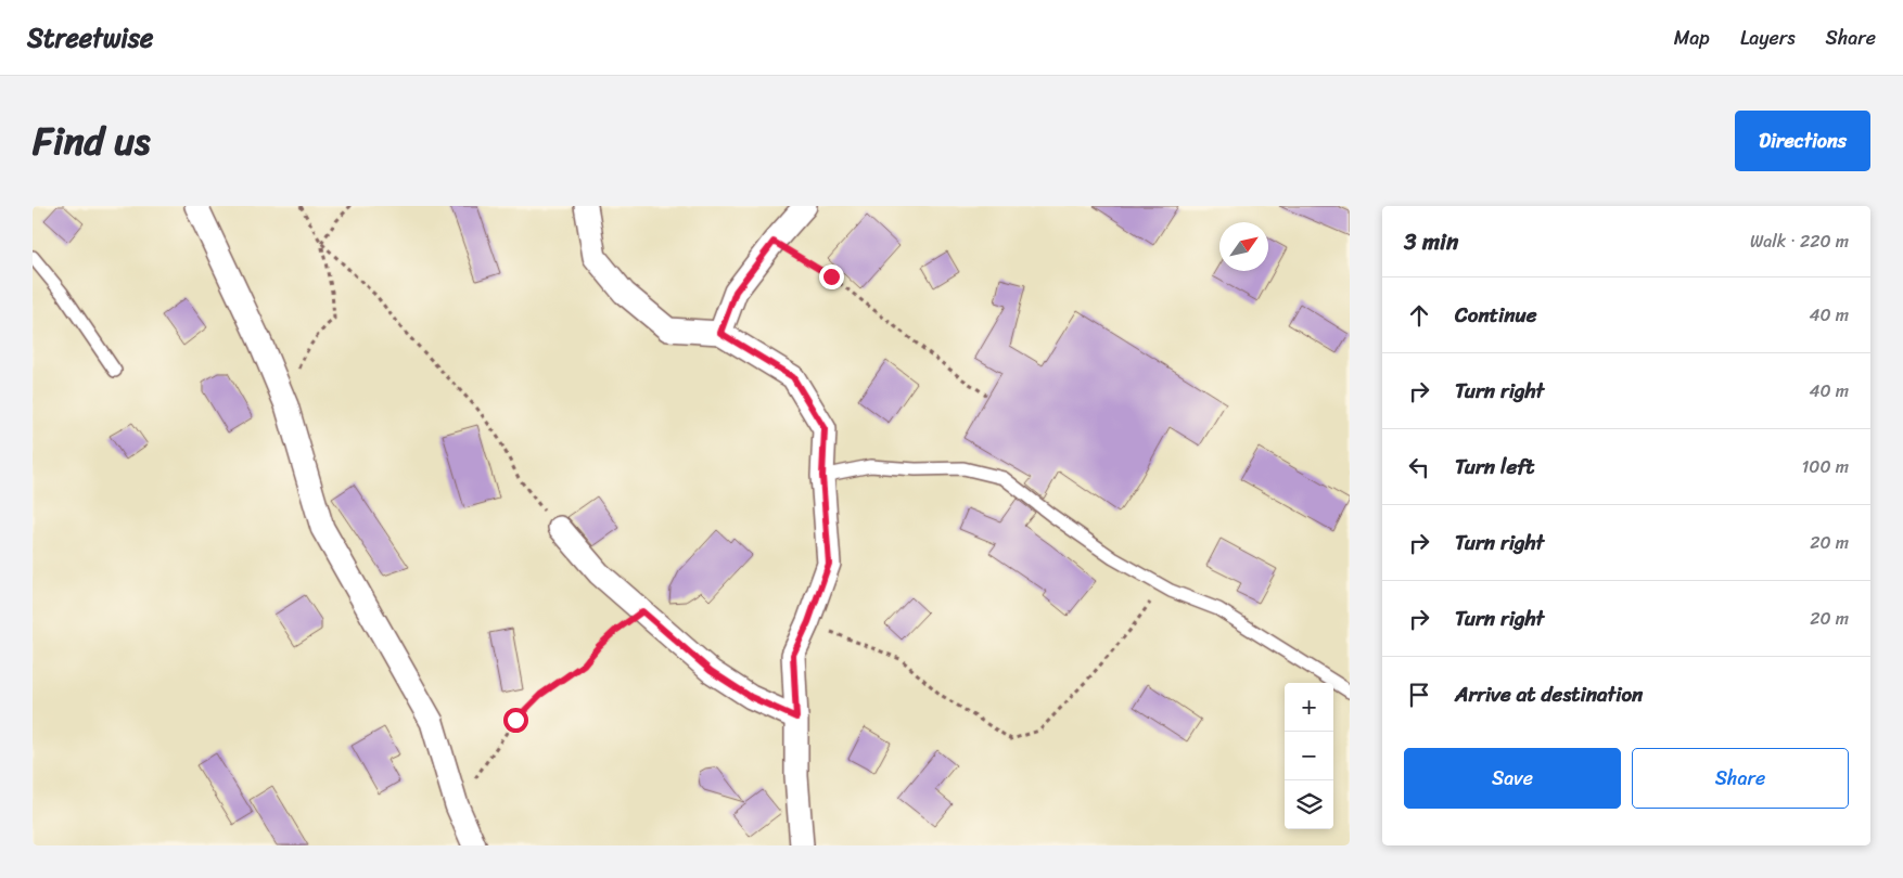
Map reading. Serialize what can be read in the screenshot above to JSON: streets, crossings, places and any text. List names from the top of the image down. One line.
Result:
{"north":"top right","page":{"header":"Streetwise","nav":["Map","Layers","Share"],"title":"Find us","buttons":["Directions",["Save","Share"]],"heading":["3 min","Walk · 220 m"],"list":[["Continue","40 m"],["Turn right","40 m"],["Turn left","100 m"],["Turn right","20 m"],["Turn right","20 m"],"Arrive at destination"],"map_buttons":["+","−"]}}
